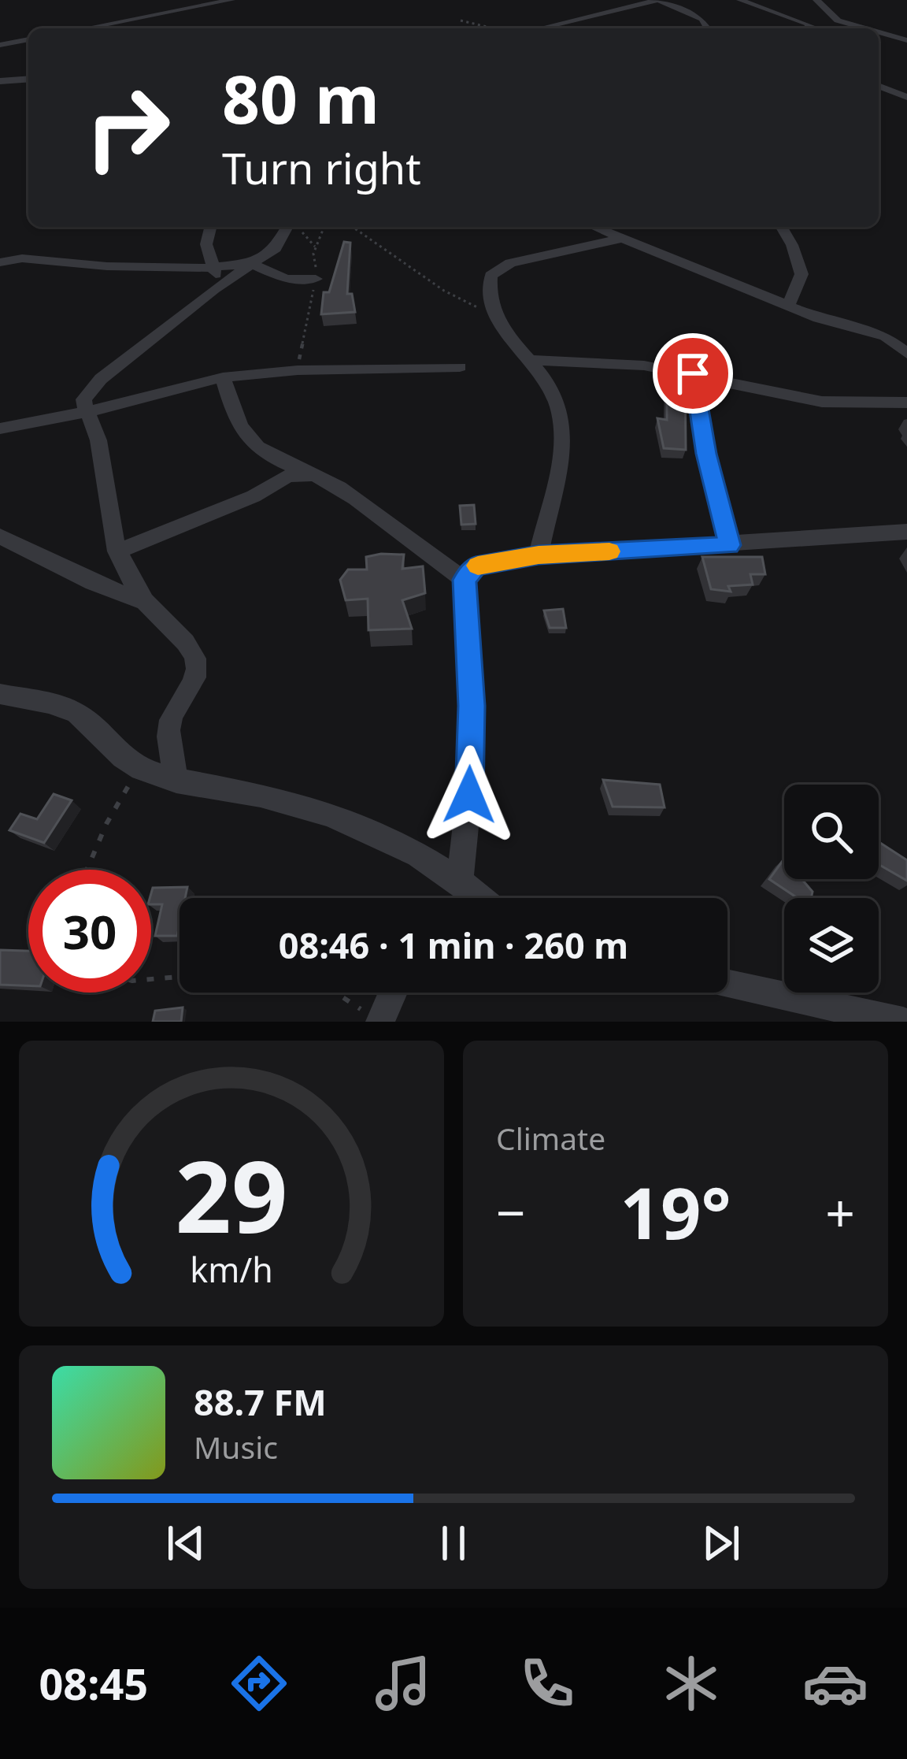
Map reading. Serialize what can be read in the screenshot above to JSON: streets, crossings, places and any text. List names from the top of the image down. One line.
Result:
{"page":{"turn":["80 m","Turn right"],"limit":"30","trip":"08:46 · 1 min · 260 m","tile":"Climate","heat":["−","19°","+"],"song":["88.7 FM","Music"],"tabs":"08:45","gauge":["29","km/h"]}}
